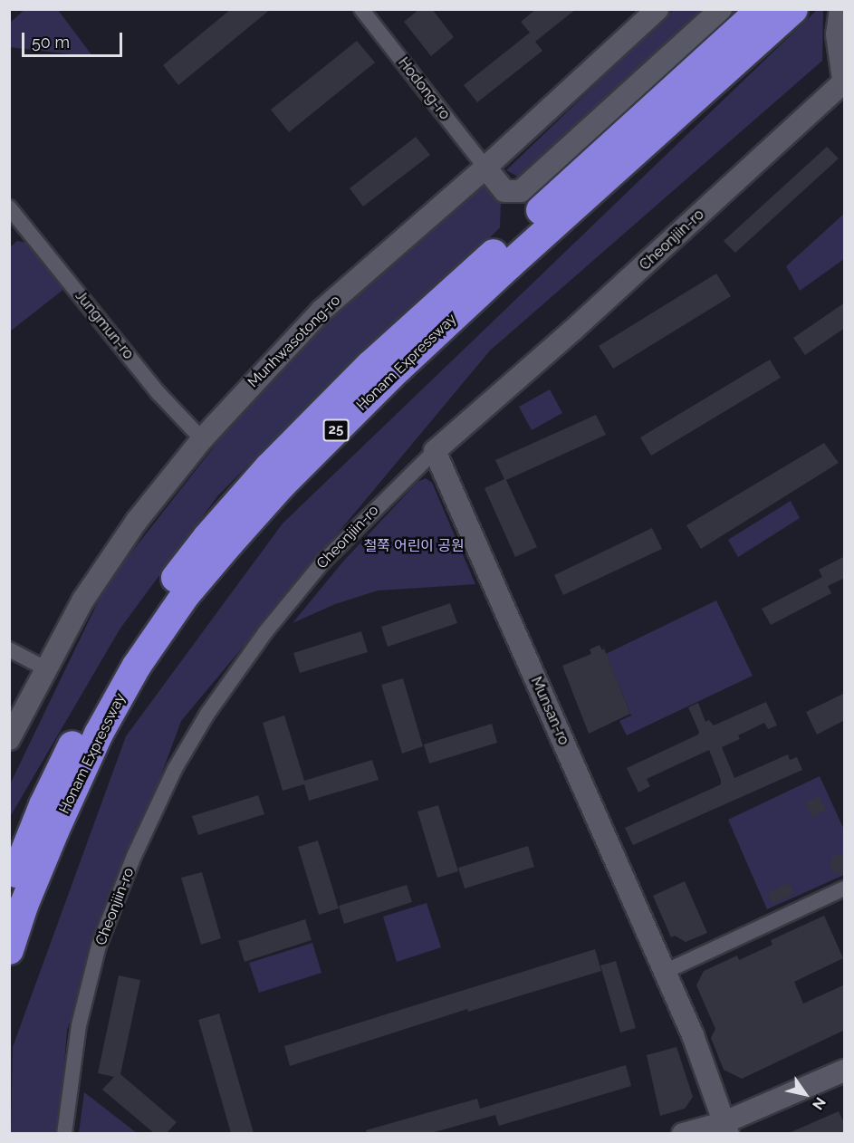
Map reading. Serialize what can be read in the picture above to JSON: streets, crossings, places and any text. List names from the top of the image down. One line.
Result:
{"streets":{"highway":["Honam Expressway","25"],"street":["Hodong-ro","Cheonjiin-ro","Jungmun-ro","Munhwasotong-ro","Munsan-ro"]},"crossings":[["Hodong-ro","Munhwasotong-ro"],["Cheonjiin-ro","Munsan-ro"],["Jungmun-ro","Munhwasotong-ro"]],"parks":["철쭉 어린이 공원"],"scale_bar":"50 m","north":"bottom right"}
